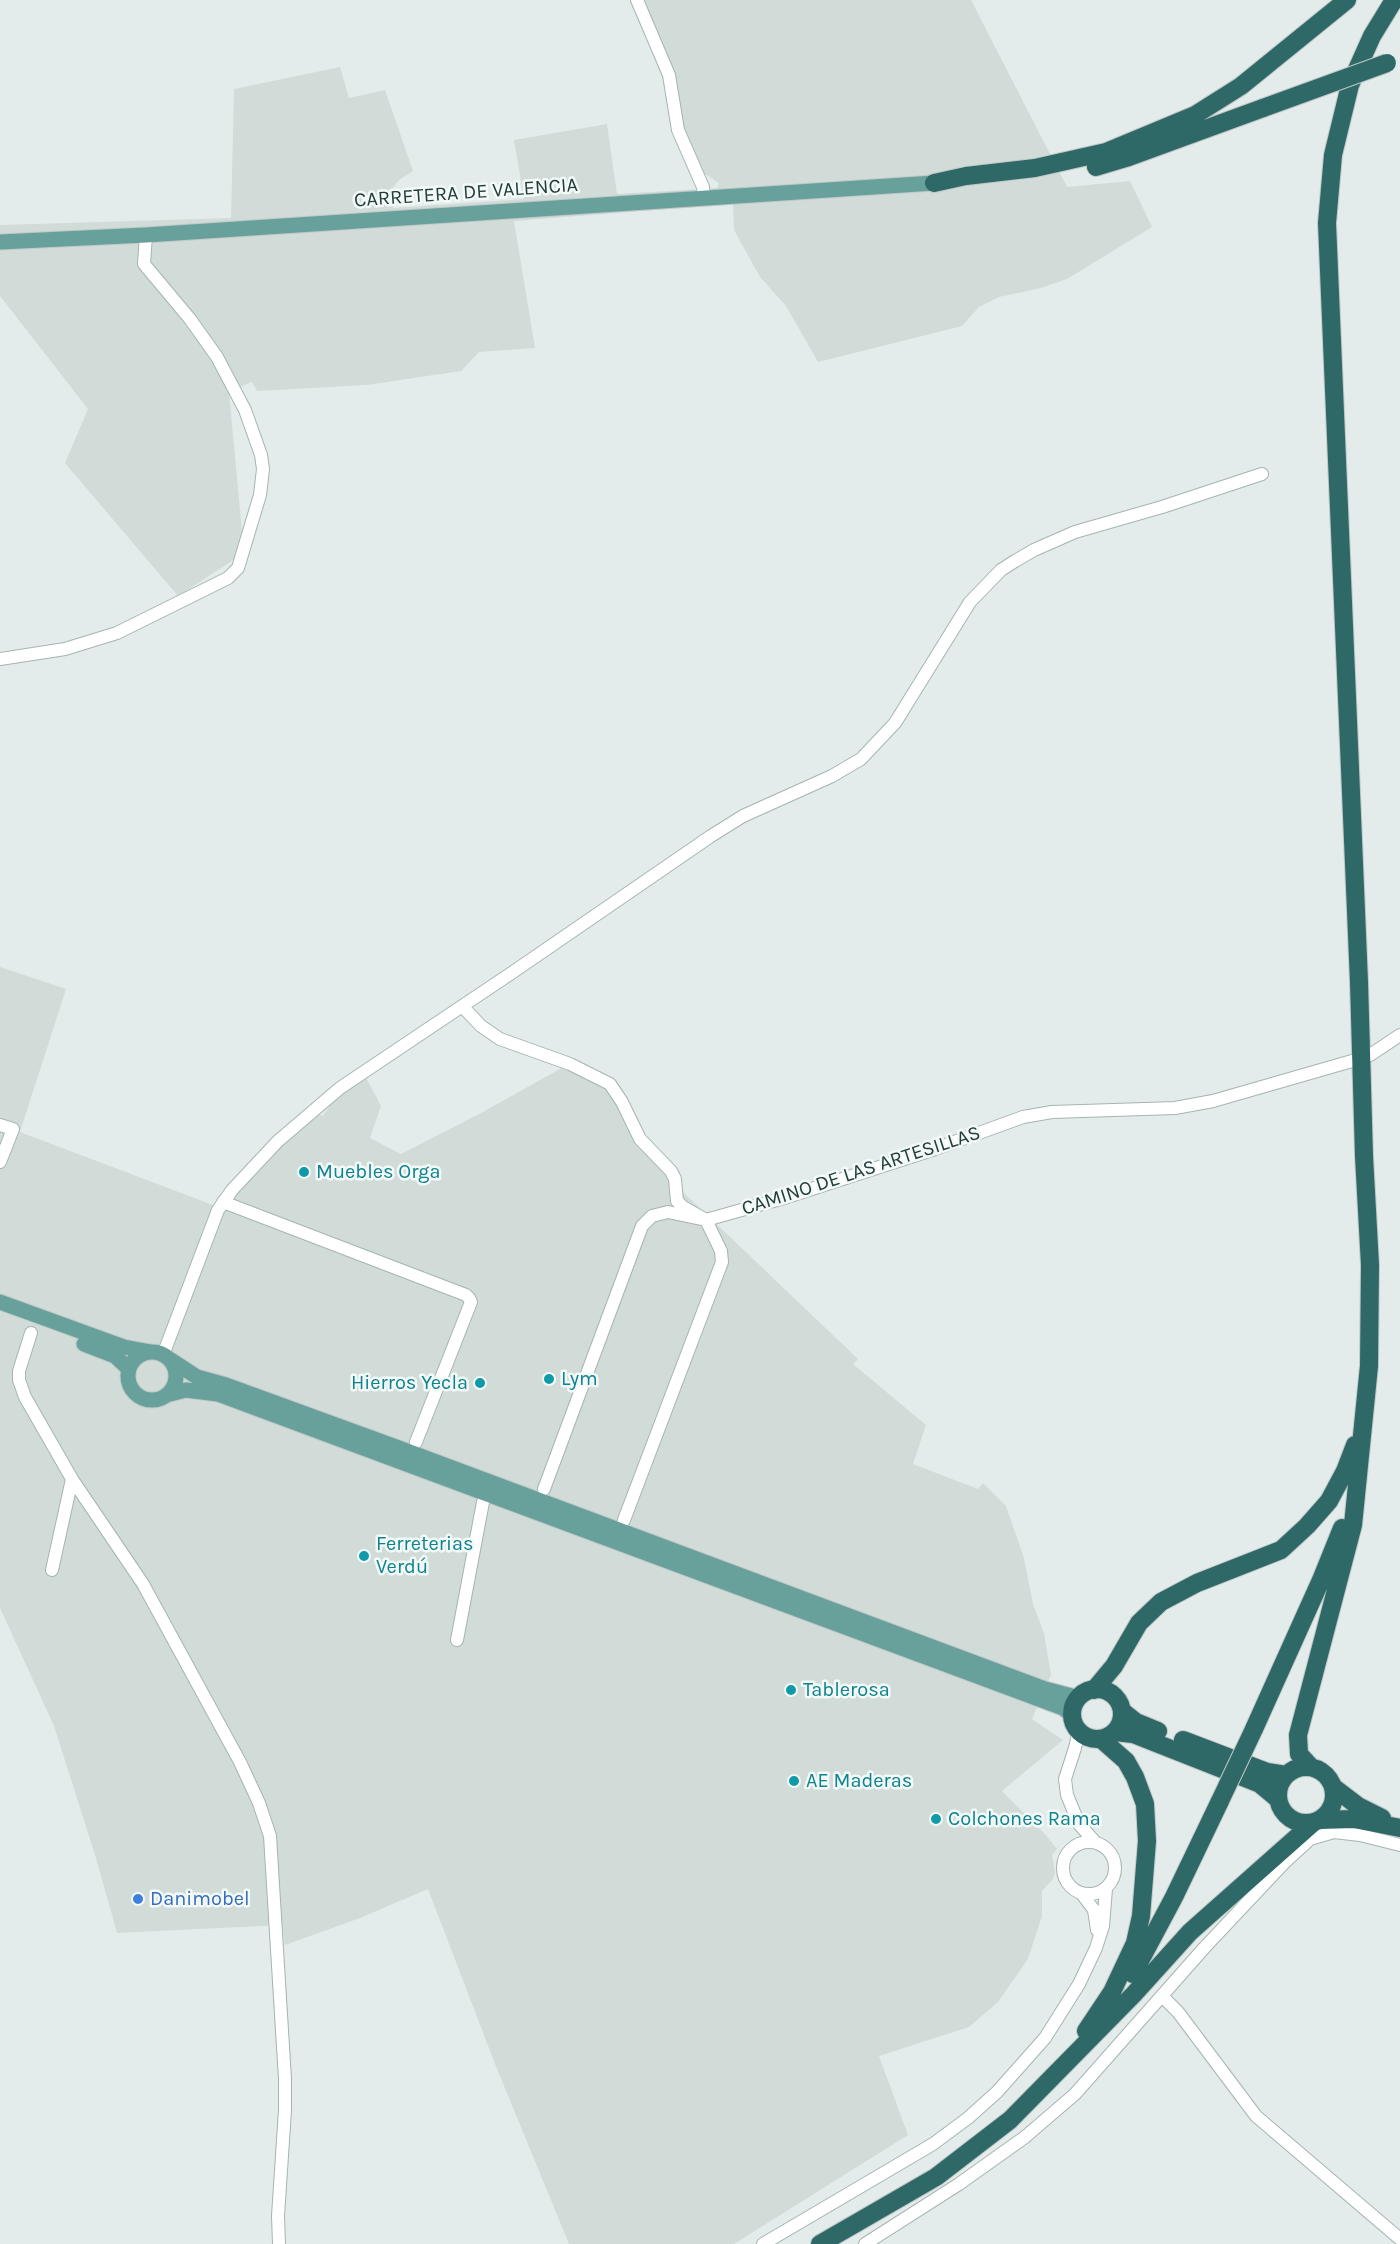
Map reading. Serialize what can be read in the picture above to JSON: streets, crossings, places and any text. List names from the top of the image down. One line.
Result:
{"streets":{"main road":["CARRETERA DE VALENCIA"],"street":["CAMINO DE LAS ARTESILLAS"]},"places":["Muebles Orga","Lym","Hierros Yecla","Ferreterias Verdú","Tablerosa","AE Maderas","Colchones Rama","Danimobel"]}
